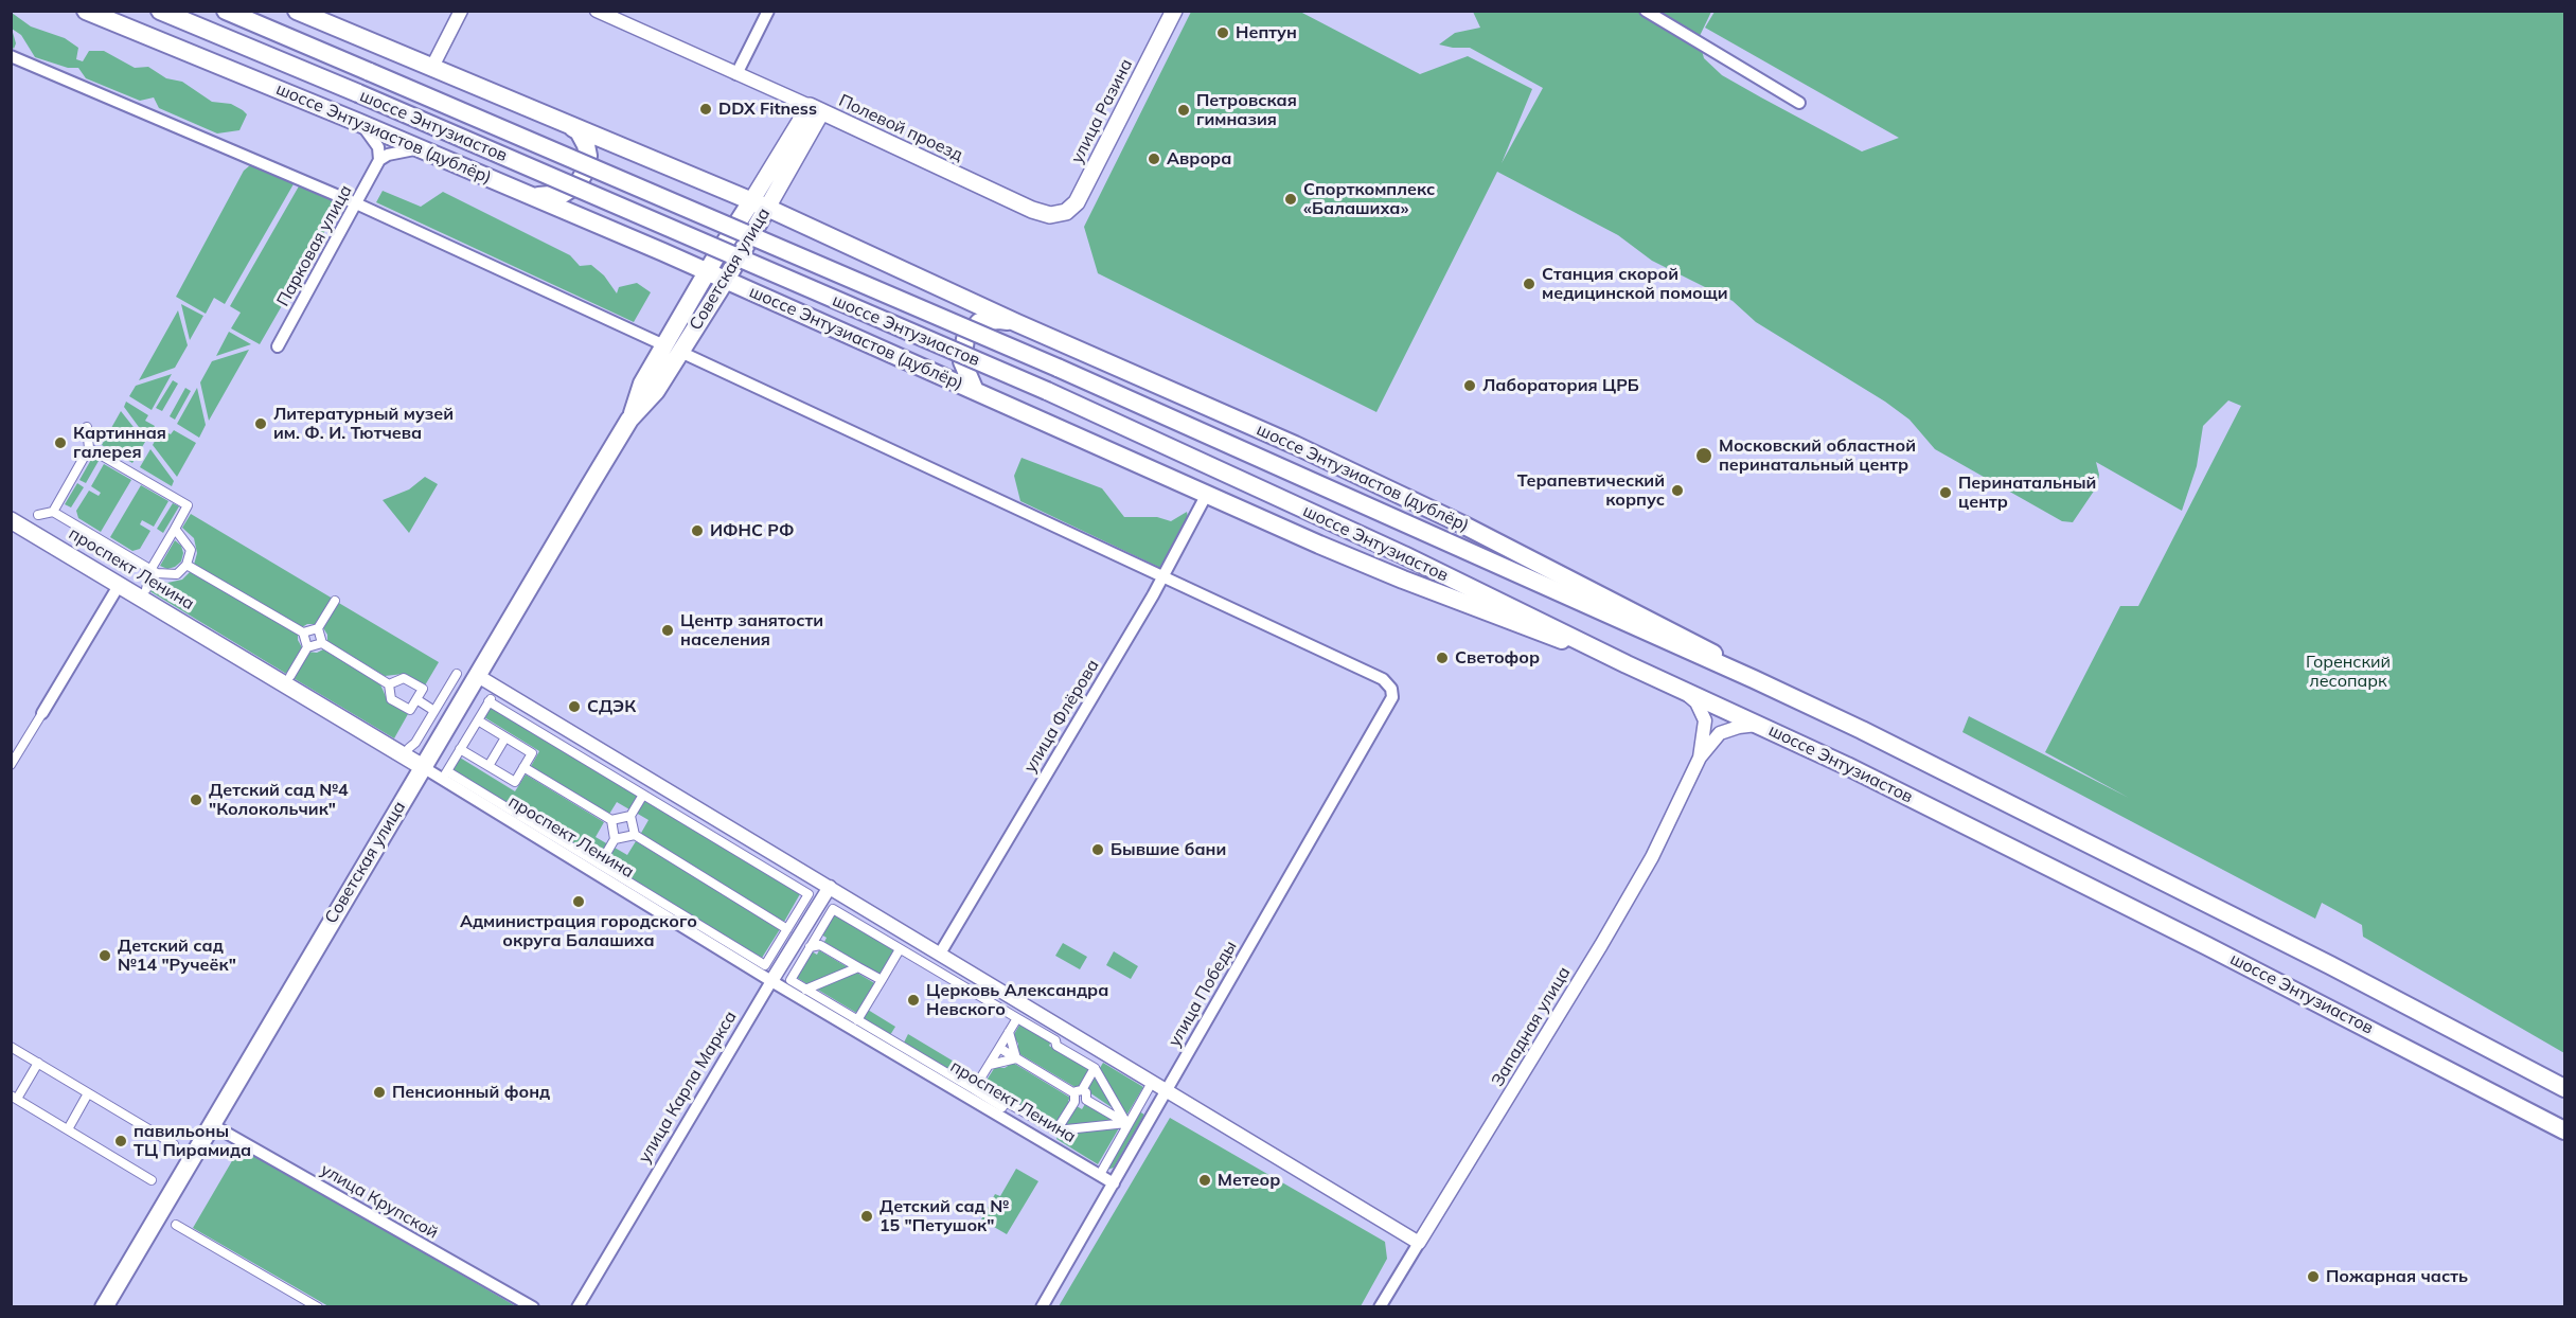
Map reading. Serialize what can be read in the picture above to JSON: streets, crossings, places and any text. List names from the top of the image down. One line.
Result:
{"streets":{"main road":["улица Разина","шоссе Энтузиастов","Полевой проезд","шоссе Энтузиастов (дублёр)","Советская улица","проспект Ленина"],"street":["Парковая улица","улица Флёрова","улица Победы","Западная улица","улица Карла Маркса","улица Крупской"]},"crossings":[["улица Разина","Полевой проезд"],["шоссе Энтузиастов","шоссе Энтузиастов (дублёр)"],["шоссе Энтузиастов","Западная улица"],["Полевой проезд","Советская улица"],["шоссе Энтузиастов (дублёр)","Советская улица"],["шоссе Энтузиастов (дублёр)","улица Флёрова"],["Советская улица","проспект Ленина"],["Советская улица","улица Крупской"],["проспект Ленина","улица Победы"],["проспект Ленина","улица Карла Маркса"],["улица Флёрова","улица Победы"]],"parks":["Горенский лесопарк"],"places":["Нептун","DDX Fitness","Петровская гимназия","Аврора","Спорткомплекс «Балашиха»","Станция скорой медицинской помощи","Лаборатория ЦРБ","Литературный музей им. Ф. И. Тютчева","Картинная галерея","Московский областной перинатальный центр","Терапевтический корпус","Перинатальный центр","ИФНС РФ","Центр занятости населения","Светофор","СДЭК","Детский сад №4 \"Колокольчик\"","Бывшие бани","Администрация городского округа Балашиха","Детский сад №14 \"Ручеёк\"","Церковь Александра Невского","Пенсионный фонд","павильоны ТЦ Пирамида","Метеор","Детский сад № 15 \"Петушок\"","Пожарная часть"]}
